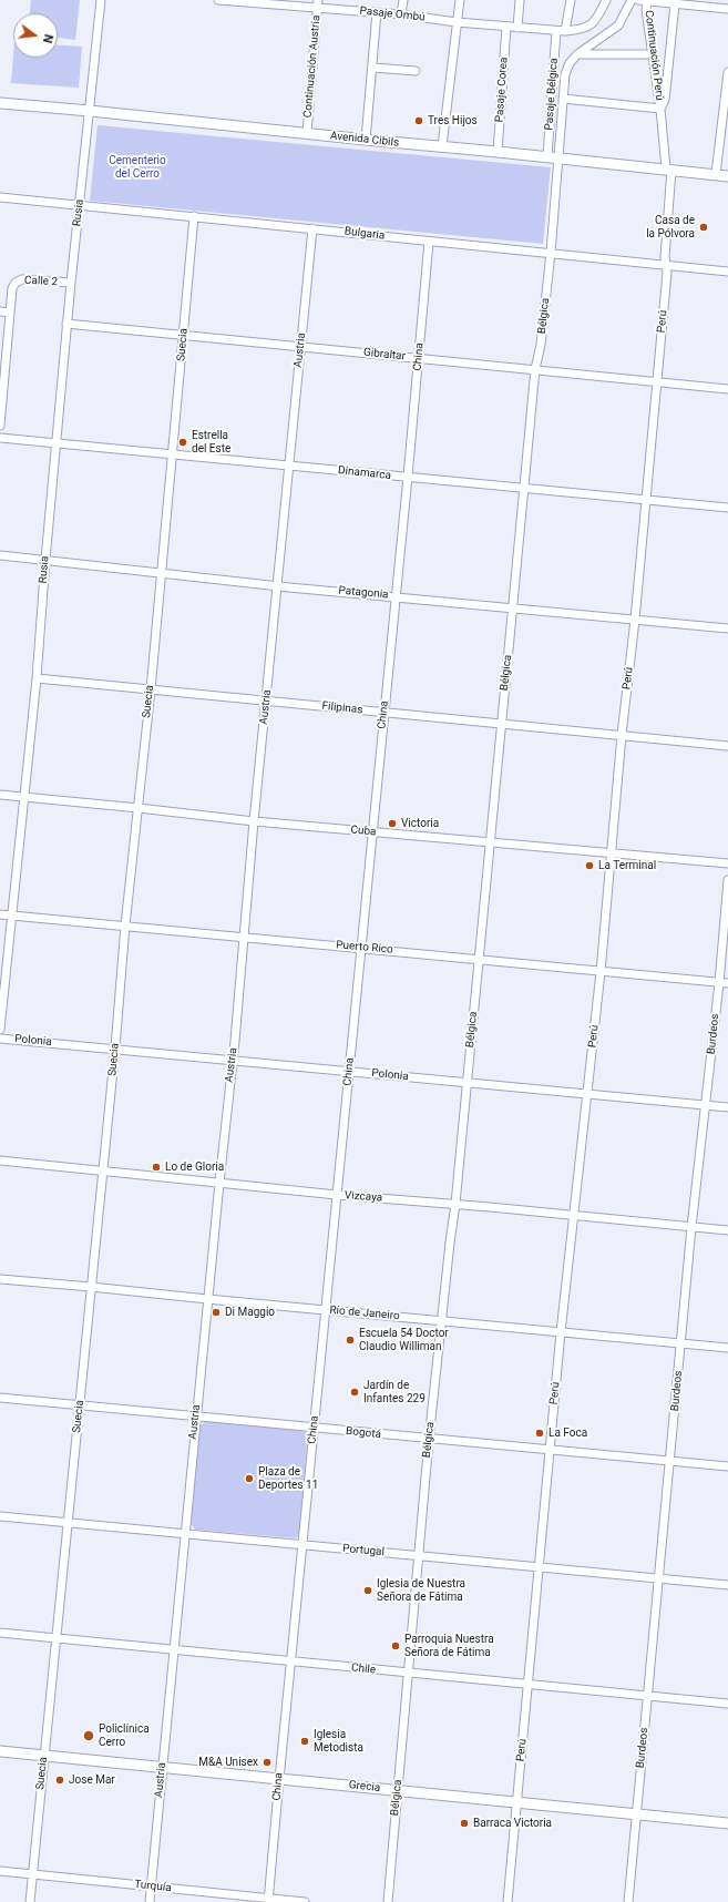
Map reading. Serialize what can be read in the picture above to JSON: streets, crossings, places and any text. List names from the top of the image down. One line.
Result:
{"streets":{"street":["Pasaje Ombú","Continuación Perú","Continuación Austria","Pasaje Corea","Pasaje Bélgica","Avenida Cibils","Rusia","Bulgaria","Calle 2","Bélgica","Perú","Suecia","Austria","Gibraltar","China","Dinamarca","Patagonia","Filipinas","Cuba","Puerto Rico","Burdeos","Polonia","Vizcaya","Río de Janeiro","Bogotá","Portugal","Chile","Grecia","Turquía"]},"crossings":[["Pasaje Ombú","Continuación Austria"],["Pasaje Ombú","Pasaje Corea"],["Pasaje Ombú","Pasaje Bélgica"],["Continuación Perú","Avenida Cibils"],["Continuación Perú","Perú"],["Continuación Austria","Avenida Cibils"],["Pasaje Corea","Avenida Cibils"],["Pasaje Bélgica","Avenida Cibils"],["Pasaje Bélgica","Bélgica"],["Avenida Cibils","Rusia"],["Avenida Cibils","Bélgica"],["Avenida Cibils","Perú"],["Rusia","Bulgaria"],["Rusia","Calle 2"],["Rusia","Gibraltar"],["Rusia","Dinamarca"],["Rusia","Patagonia"],["Rusia","Filipinas"],["Rusia","Cuba"],["Rusia","Puerto Rico"],["Bulgaria","Bélgica"],["Bulgaria","Perú"],["Bulgaria","Suecia"],["Bulgaria","Austria"],["Bulgaria","China"],["Bélgica","Gibraltar"],["Bélgica","Dinamarca"],["Bélgica","Patagonia"],["Bélgica","Filipinas"],["Bélgica","Cuba"],["Bélgica","Puerto Rico"],["Bélgica","Polonia"],["Bélgica","Vizcaya"],["Bélgica","Río de Janeiro"],["Bélgica","Bogotá"],["Bélgica","Portugal"],["Bélgica","Chile"],["Bélgica","Grecia"],["Perú","Gibraltar"],["Perú","Dinamarca"],["Perú","Patagonia"],["Perú","Filipinas"],["Perú","Cuba"],["Perú","Puerto Rico"],["Perú","Polonia"],["Perú","Vizcaya"],["Perú","Río de Janeiro"],["Perú","Bogotá"],["Perú","Portugal"],["Perú","Chile"],["Perú","Grecia"],["Suecia","Gibraltar"],["Suecia","Dinamarca"],["Suecia","Patagonia"],["Suecia","Filipinas"],["Suecia","Cuba"],["Suecia","Puerto Rico"],["Suecia","Polonia"],["Suecia","Vizcaya"],["Suecia","Río de Janeiro"],["Suecia","Bogotá"],["Suecia","Portugal"],["Suecia","Chile"],["Suecia","Grecia"],["Suecia","Turquía"],["Austria","Gibraltar"],["Austria","Dinamarca"],["Austria","Patagonia"],["Austria","Filipinas"],["Austria","Cuba"],["Austria","Puerto Rico"],["Austria","Polonia"],["Austria","Vizcaya"],["Austria","Río de Janeiro"],["Austria","Bogotá"],["Austria","Portugal"],["Austria","Chile"],["Austria","Grecia"],["Austria","Turquía"],["Gibraltar","China"],["China","Dinamarca"],["China","Patagonia"],["China","Filipinas"],["China","Cuba"],["China","Puerto Rico"],["China","Polonia"],["China","Vizcaya"],["China","Río de Janeiro"],["China","Bogotá"],["China","Portugal"],["China","Chile"],["China","Grecia"],["China","Turquía"],["Puerto Rico","Burdeos"],["Burdeos","Polonia"],["Burdeos","Vizcaya"],["Burdeos","Río de Janeiro"],["Burdeos","Bogotá"],["Burdeos","Portugal"],["Burdeos","Chile"],["Burdeos","Grecia"]],"parks":["Cementerio del Cerro"],"places":["Tres Hijos","Casa de la Pólvora","Estrella del Este","Victoria","La Terminal","Lo de Gloria","Di Maggio","Escuela 54 Doctor Claudio Williman","Jardín de Infantes 229","La Foca","Plaza de Deportes 11","Iglesia de Nuestra Señora de Fátima","Parroquia Nuestra Señora de Fátima","Policlínica Cerro","Iglesia Metodista","M&A Unisex","Jose Mar","Barraca Victoria"],"north":"right"}
